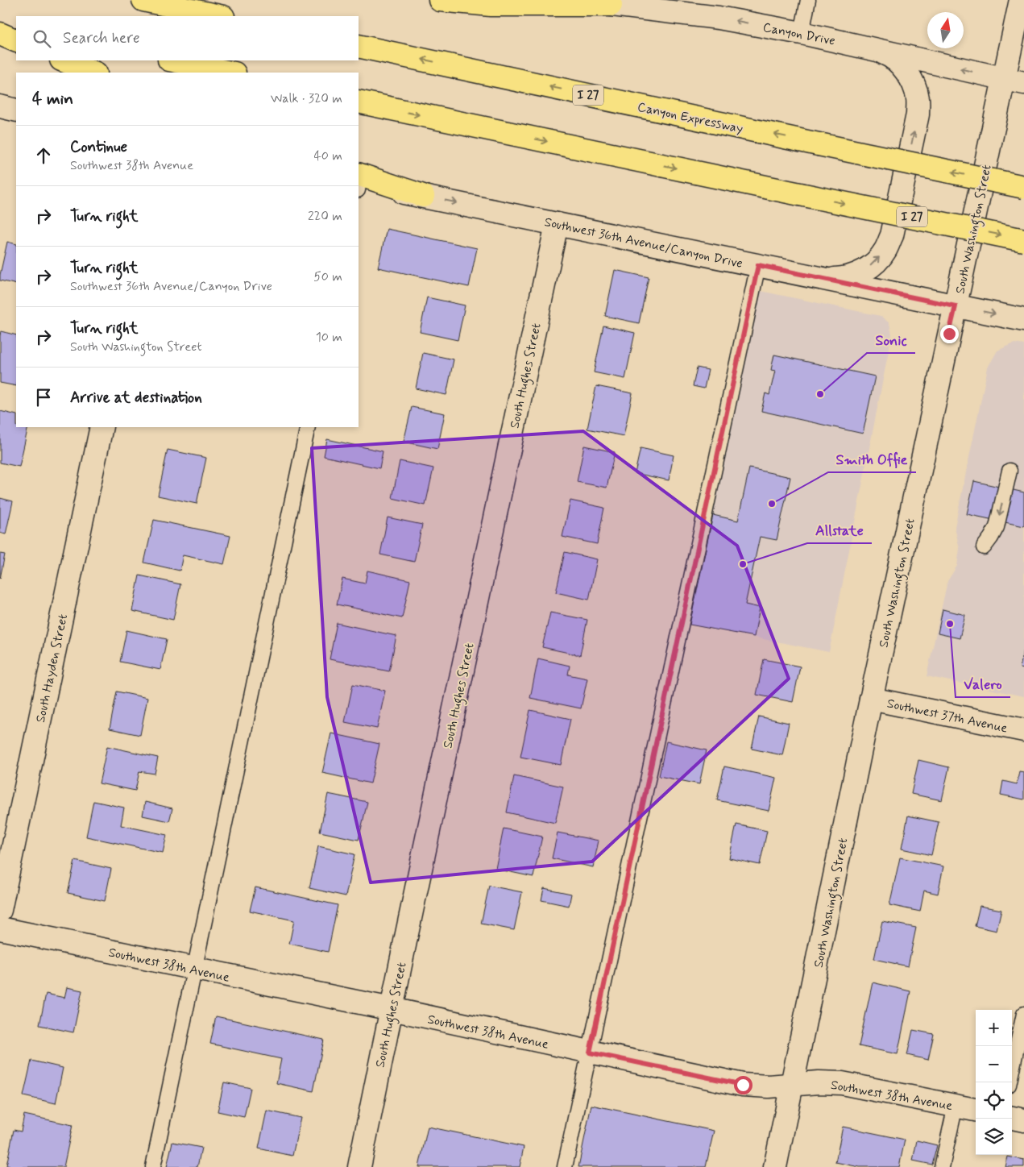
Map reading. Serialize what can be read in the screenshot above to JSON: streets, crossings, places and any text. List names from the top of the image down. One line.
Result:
{"streets":{"highway":["I 27","Canyon Expressway"],"street":["Canyon Drive","South Washington Street","Southwest 36th Avenue/Canyon Drive","South Hughes Street","South Hayden Street","Southwest 37th Avenue","Southwest 38th Avenue"]},"crossings":[["Canyon Drive","South Washington Street"],["South Washington Street","Southwest 36th Avenue/Canyon Drive"],["South Washington Street","Southwest 37th Avenue"],["South Washington Street","Southwest 38th Avenue"],["Southwest 36th Avenue/Canyon Drive","South Hughes Street"],["South Hughes Street","Southwest 38th Avenue"]],"one_way":["Canyon Drive"],"places":["Sonic","Smith Offie","Allstate","Valero"],"north":"top","page":{"search":"Search here","heading":["4 min","Walk · 320 m"],"list":[["Continue","Southwest 38th Avenue","40 m"],["Turn right","220 m"],["Turn right","Southwest 36th Avenue/Canyon Drive","50 m"],["Turn right","South Washington Street","10 m"],"Arrive at destination"],"map_buttons":["+","−"]}}
